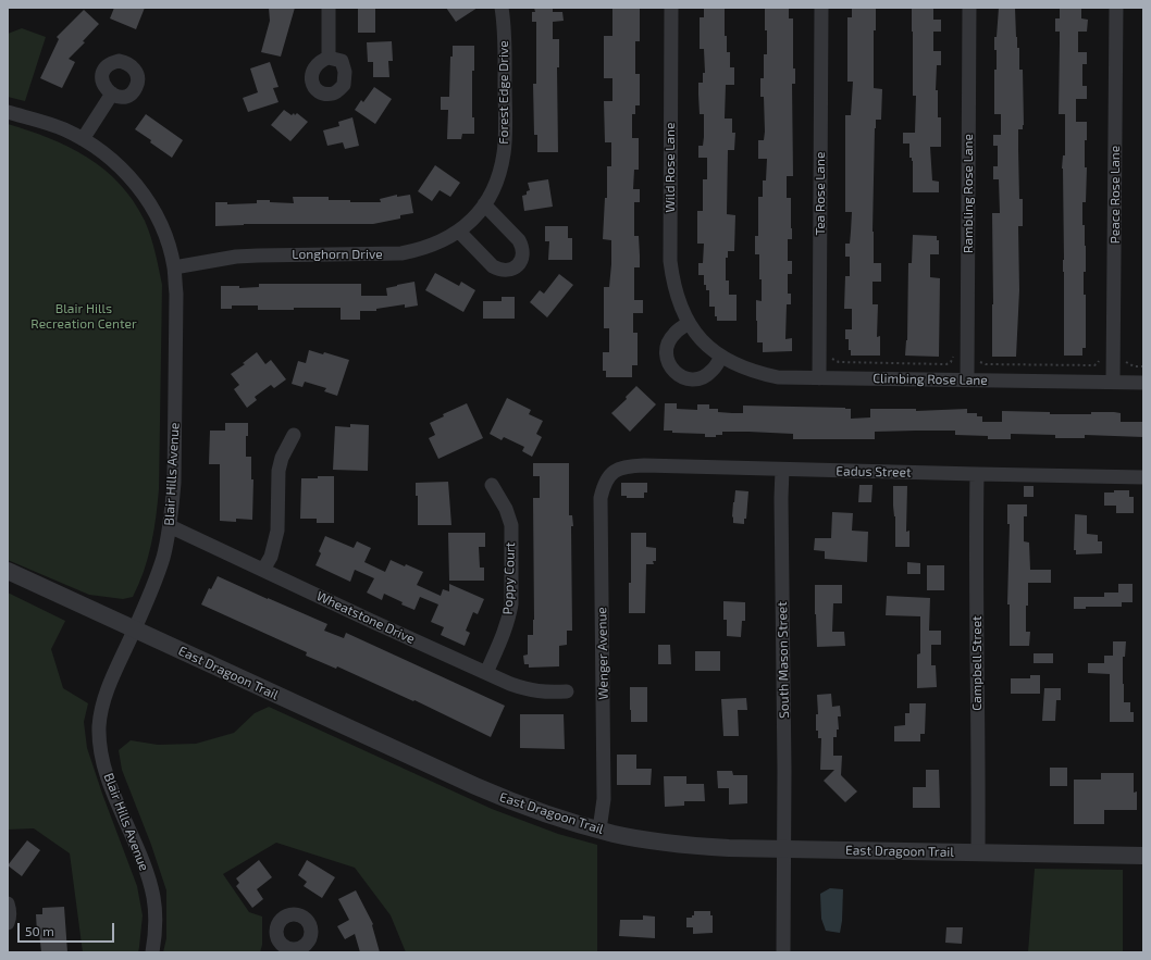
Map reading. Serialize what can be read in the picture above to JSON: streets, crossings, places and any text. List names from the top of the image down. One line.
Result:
{"streets":{"street":["Forest Edge Drive","Wild Rose Lane","Tea Rose Lane","Rambling Rose Lane","Peace Rose Lane","Longhorn Drive","Climbing Rose Lane","Eadus Street","Blair Hills Avenue","Poppy Court","Wheatstone Drive","Wenger Avenue","South Mason Street","Campbell Street","East Dragoon Trail"]},"crossings":[["Forest Edge Drive","Longhorn Drive"],["Wild Rose Lane","Climbing Rose Lane"],["Tea Rose Lane","Climbing Rose Lane"],["Rambling Rose Lane","Climbing Rose Lane"],["Peace Rose Lane","Climbing Rose Lane"],["Longhorn Drive","Blair Hills Avenue"],["Eadus Street","Wenger Avenue"],["Eadus Street","South Mason Street"],["Eadus Street","Campbell Street"],["Blair Hills Avenue","Wheatstone Drive"],["Blair Hills Avenue","East Dragoon Trail"],["Poppy Court","Wheatstone Drive"],["Wenger Avenue","East Dragoon Trail"],["South Mason Street","East Dragoon Trail"],["Campbell Street","East Dragoon Trail"]],"parks":["Blair Hills Recreation Center"],"scale_bar":"50 m"}
